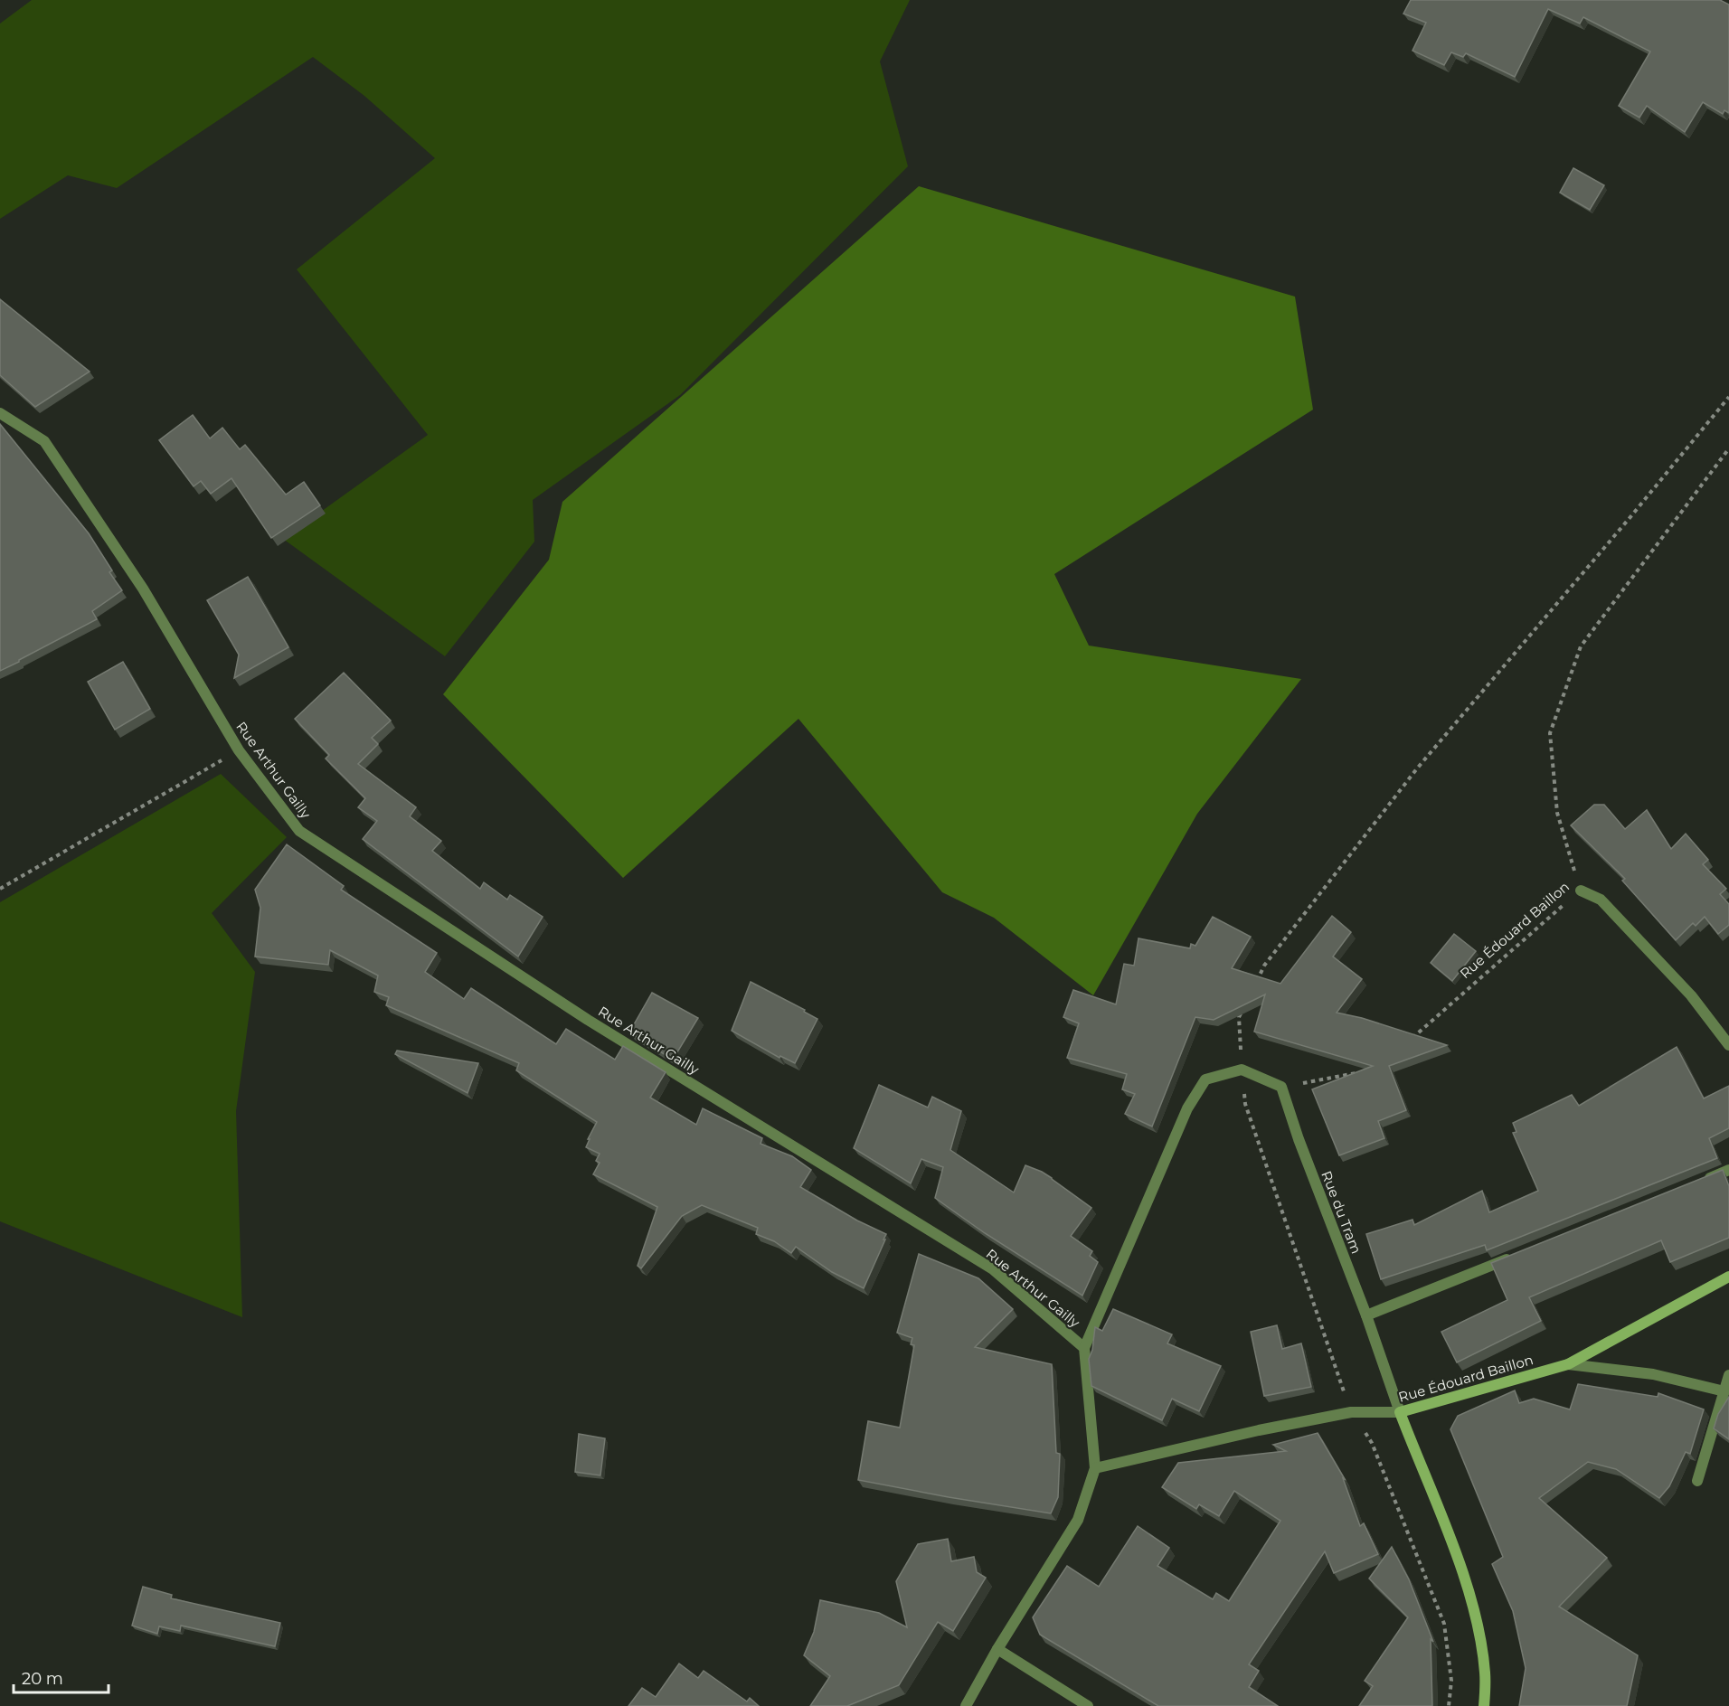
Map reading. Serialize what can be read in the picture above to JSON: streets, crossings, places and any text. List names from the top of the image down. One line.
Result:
{"streets":{"main road":["Rue Édouard Baillon","Rue du Tram"],"street":["Rue Arthur Gailly"]},"crossings":[["Rue Édouard Baillon","Rue du Tram"]],"scale_bar":"20 m"}
